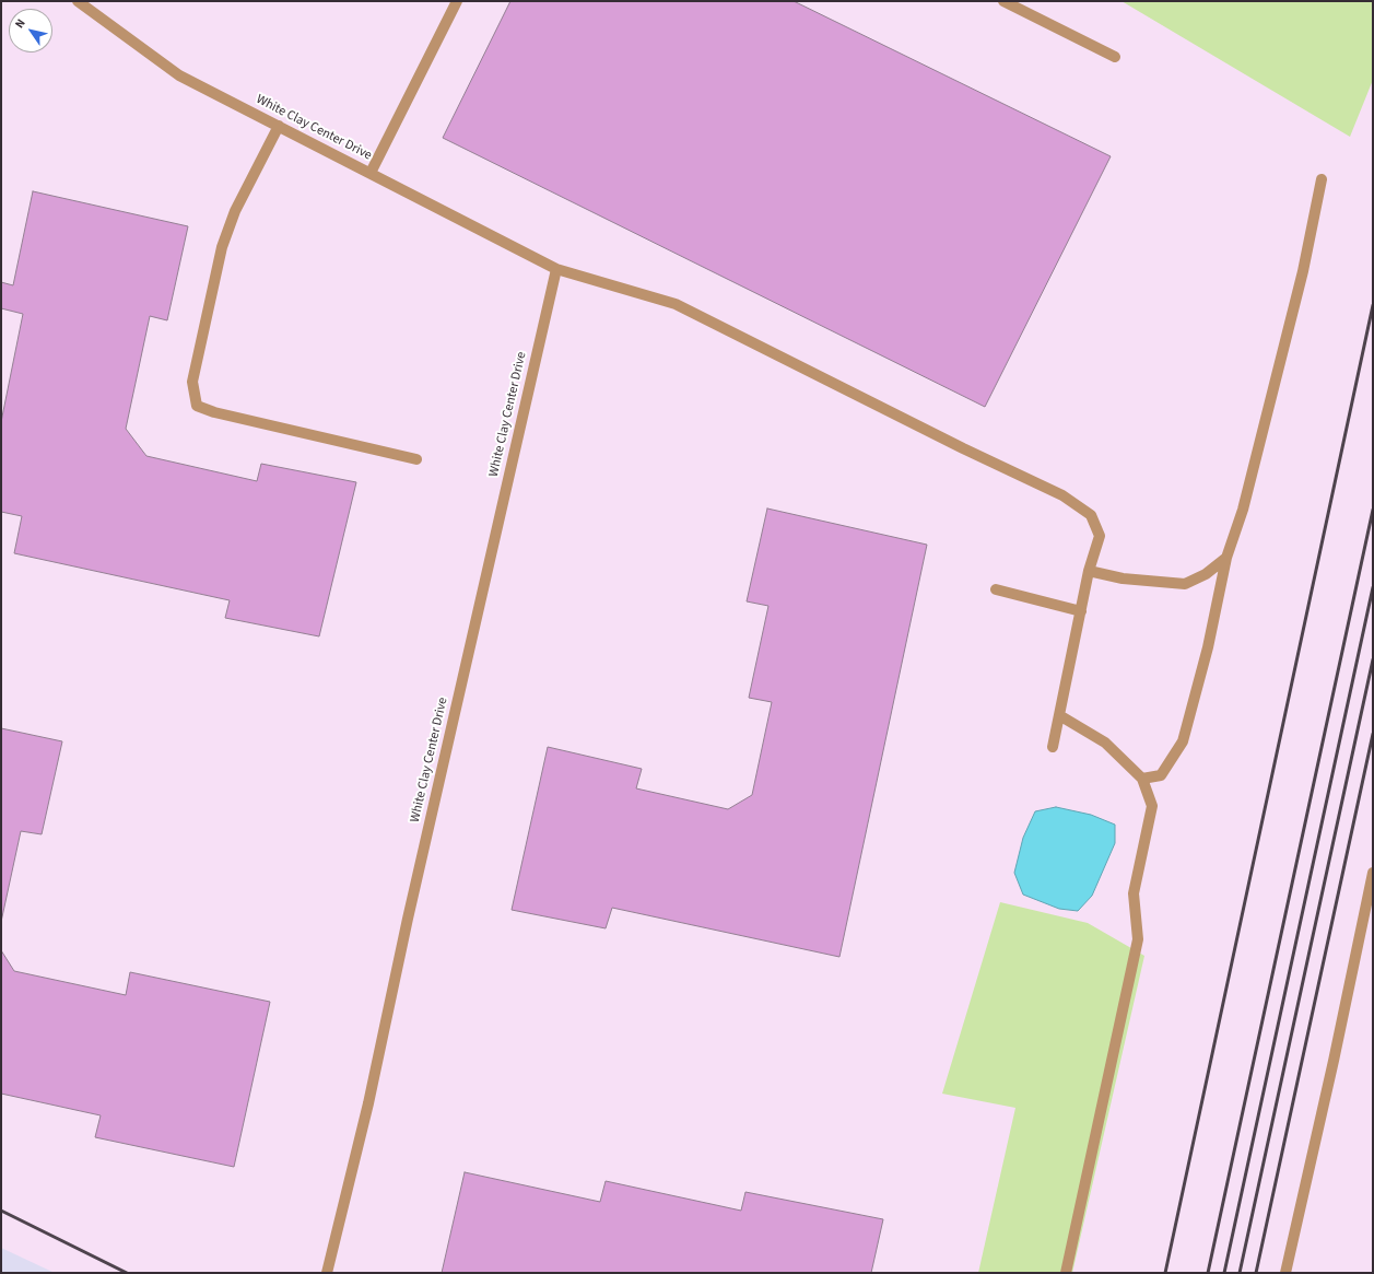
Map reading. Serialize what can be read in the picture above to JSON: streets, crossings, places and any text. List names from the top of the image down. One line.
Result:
{"streets":{"lane":["White Clay Center Drive"]},"north":"top left"}
